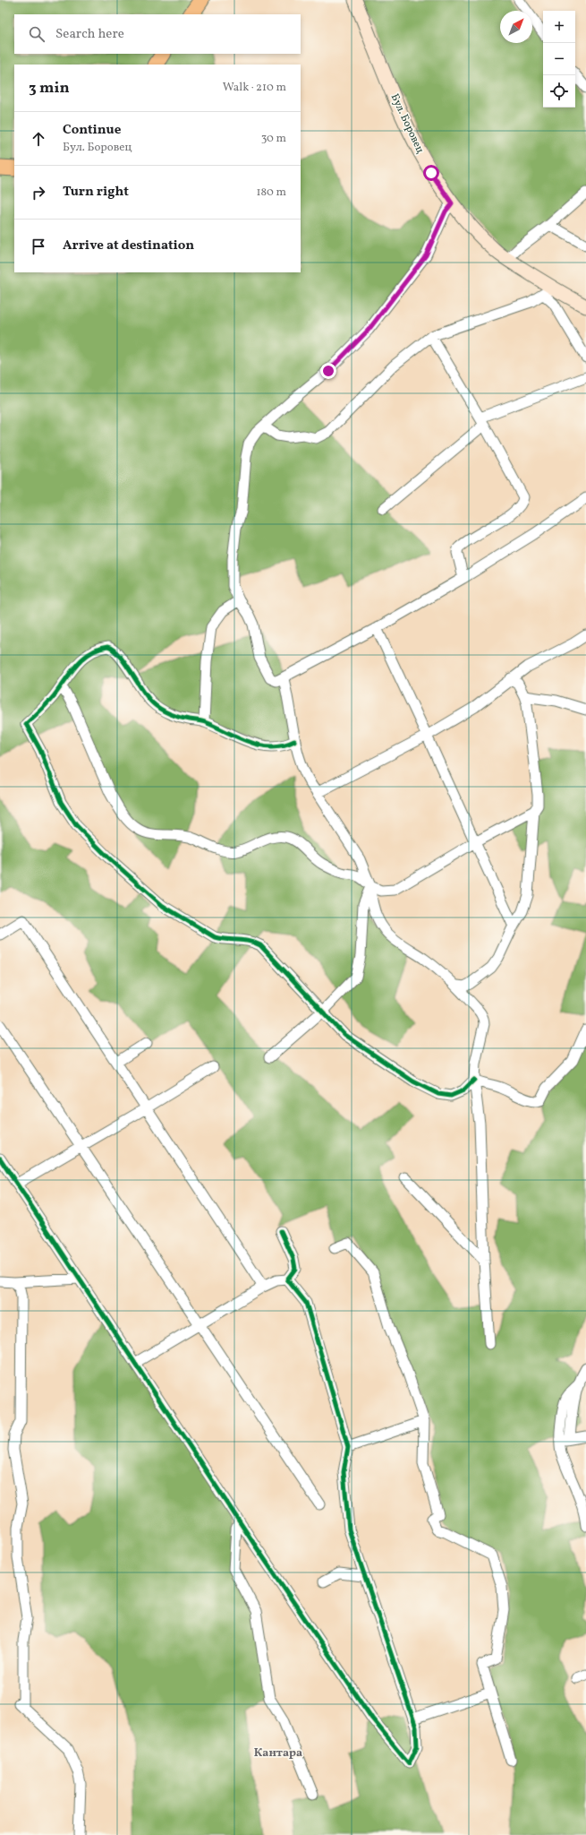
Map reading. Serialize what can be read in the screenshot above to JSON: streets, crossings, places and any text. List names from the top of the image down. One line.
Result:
{"streets":{"street":["Бул. Боровец"]},"districts":["Кантара"],"north":"top right","page":{"map_buttons":["+","−"],"search":"Search here","heading":["3 min","Walk · 210 m"],"list":[["Continue","Бул. Боровец","30 m"],["Turn right","180 m"],"Arrive at destination"]}}
